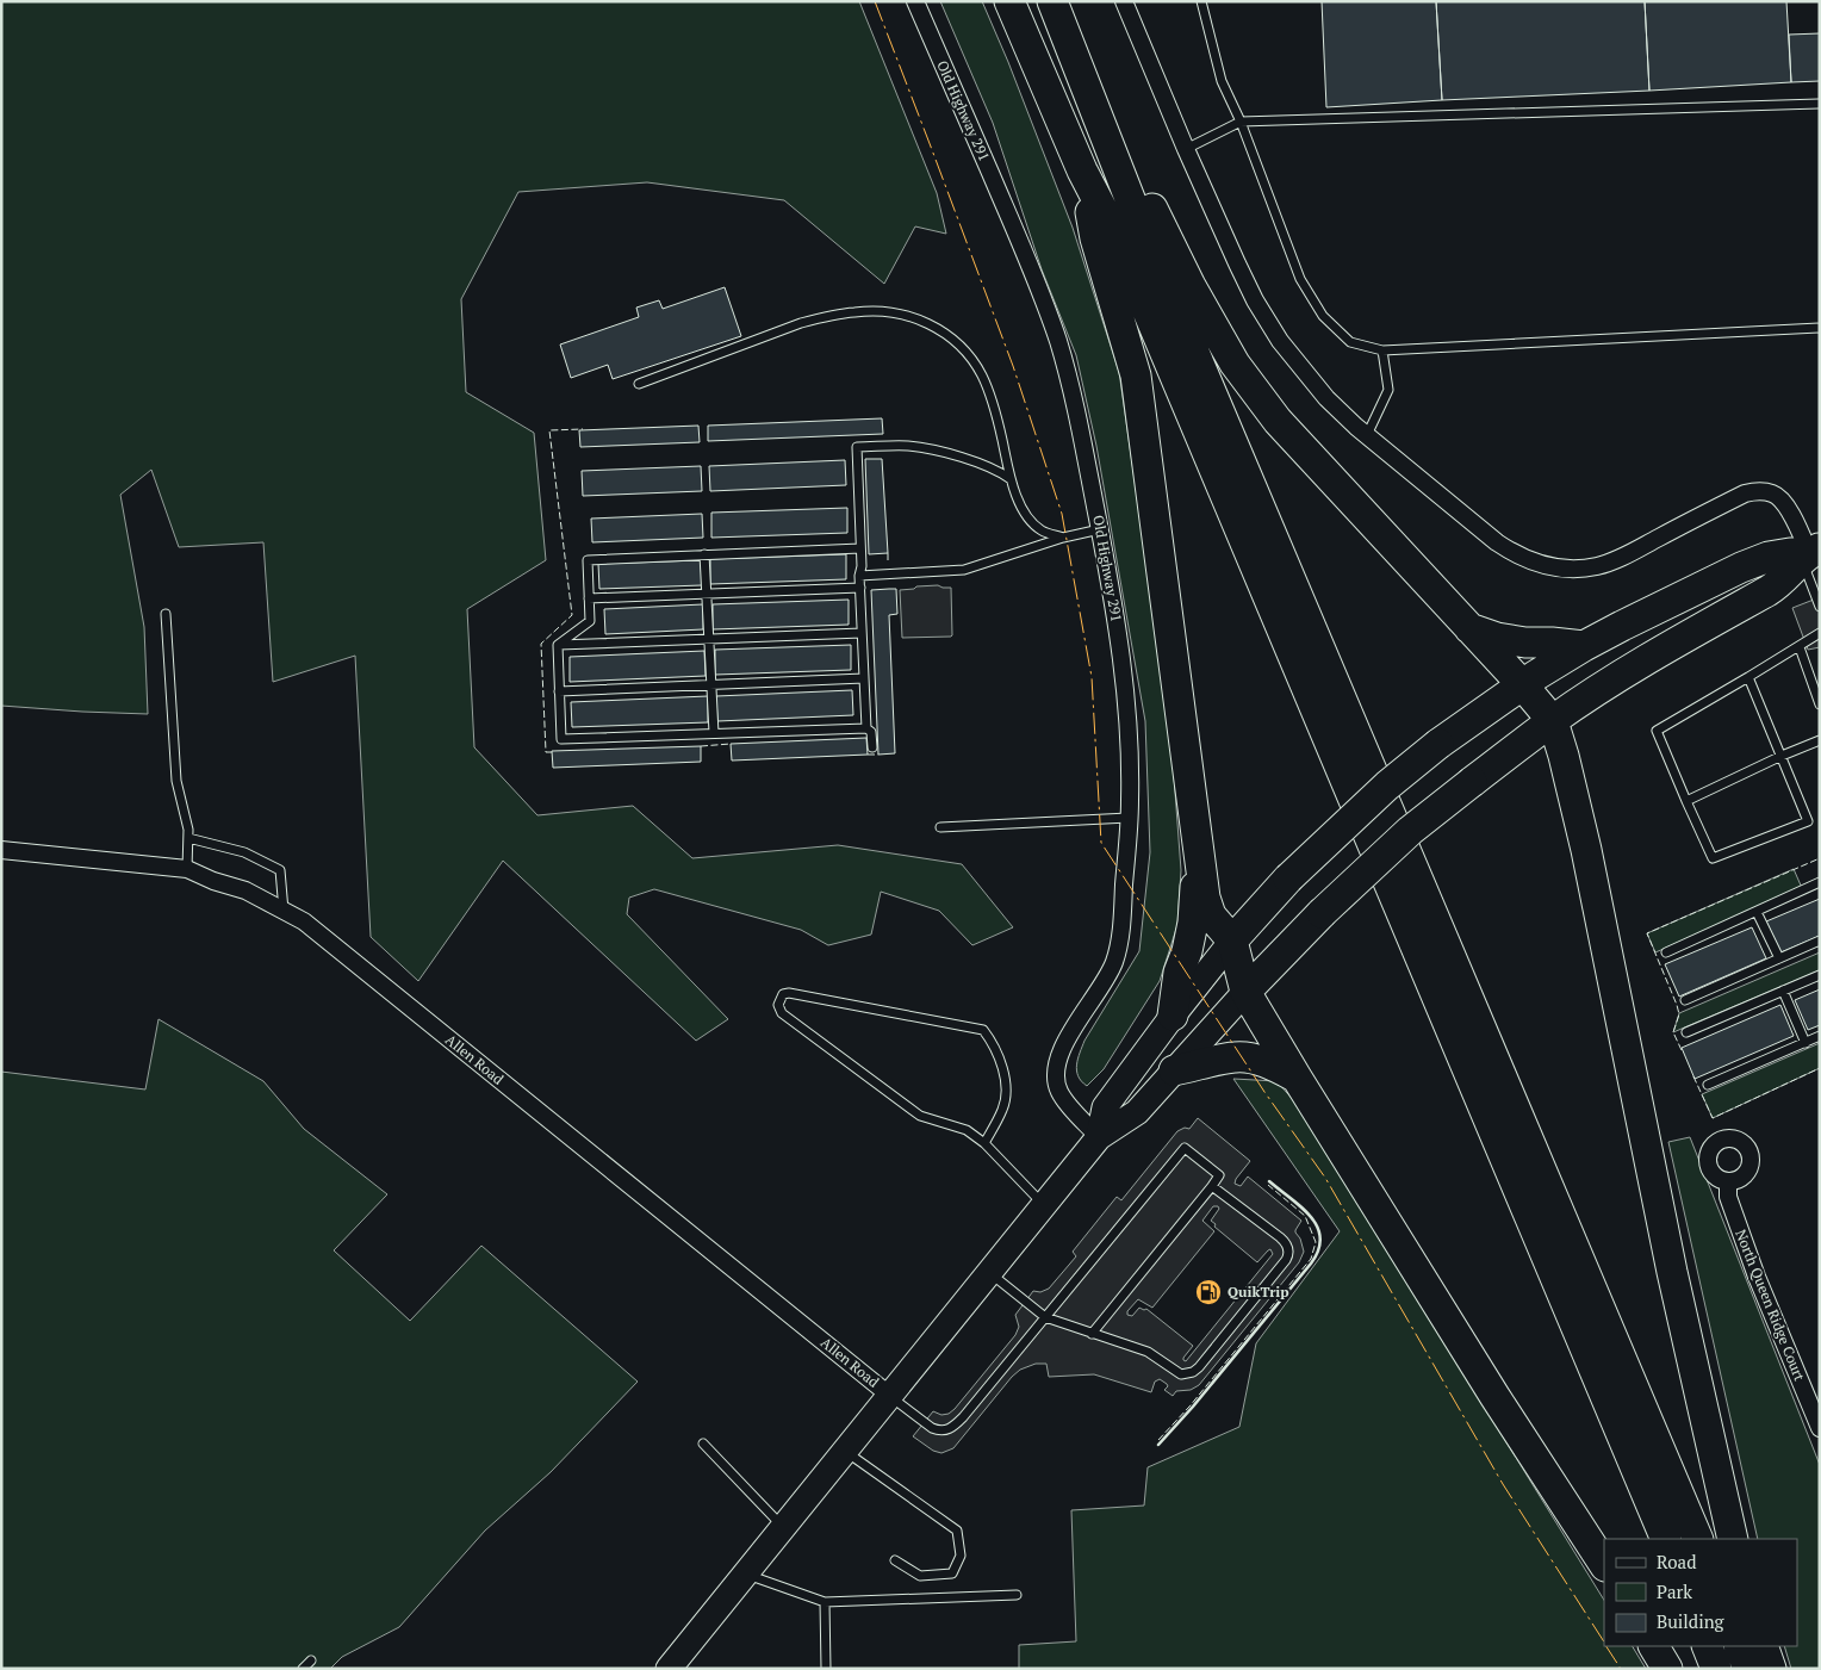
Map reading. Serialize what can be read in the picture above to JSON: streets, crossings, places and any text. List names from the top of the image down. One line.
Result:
{"streets":{"street":["Old Highway 291","Allen Road","North Queen Ridge Court"]},"places":{"fuel station":["QuikTrip"]},"legend":["Road","Park","Building"]}
